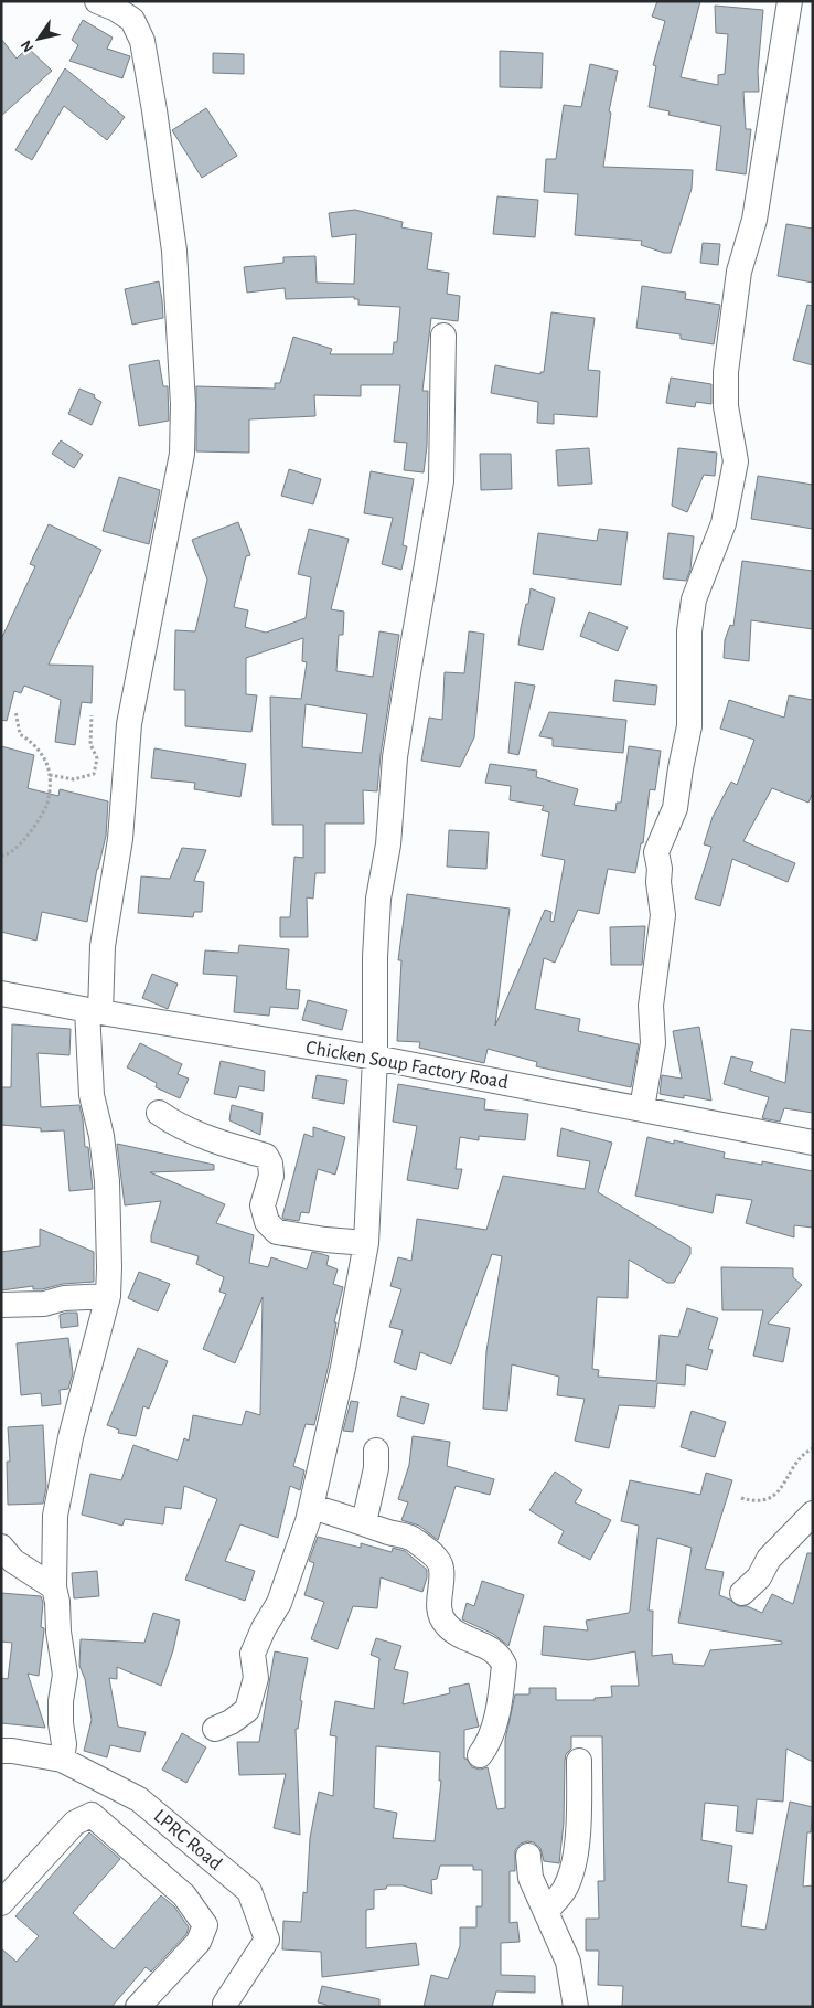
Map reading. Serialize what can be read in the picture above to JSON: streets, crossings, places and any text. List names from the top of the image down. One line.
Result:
{"streets":{"street":["Chicken Soup Factory Road","LPRC Road"]},"north":"bottom left"}
